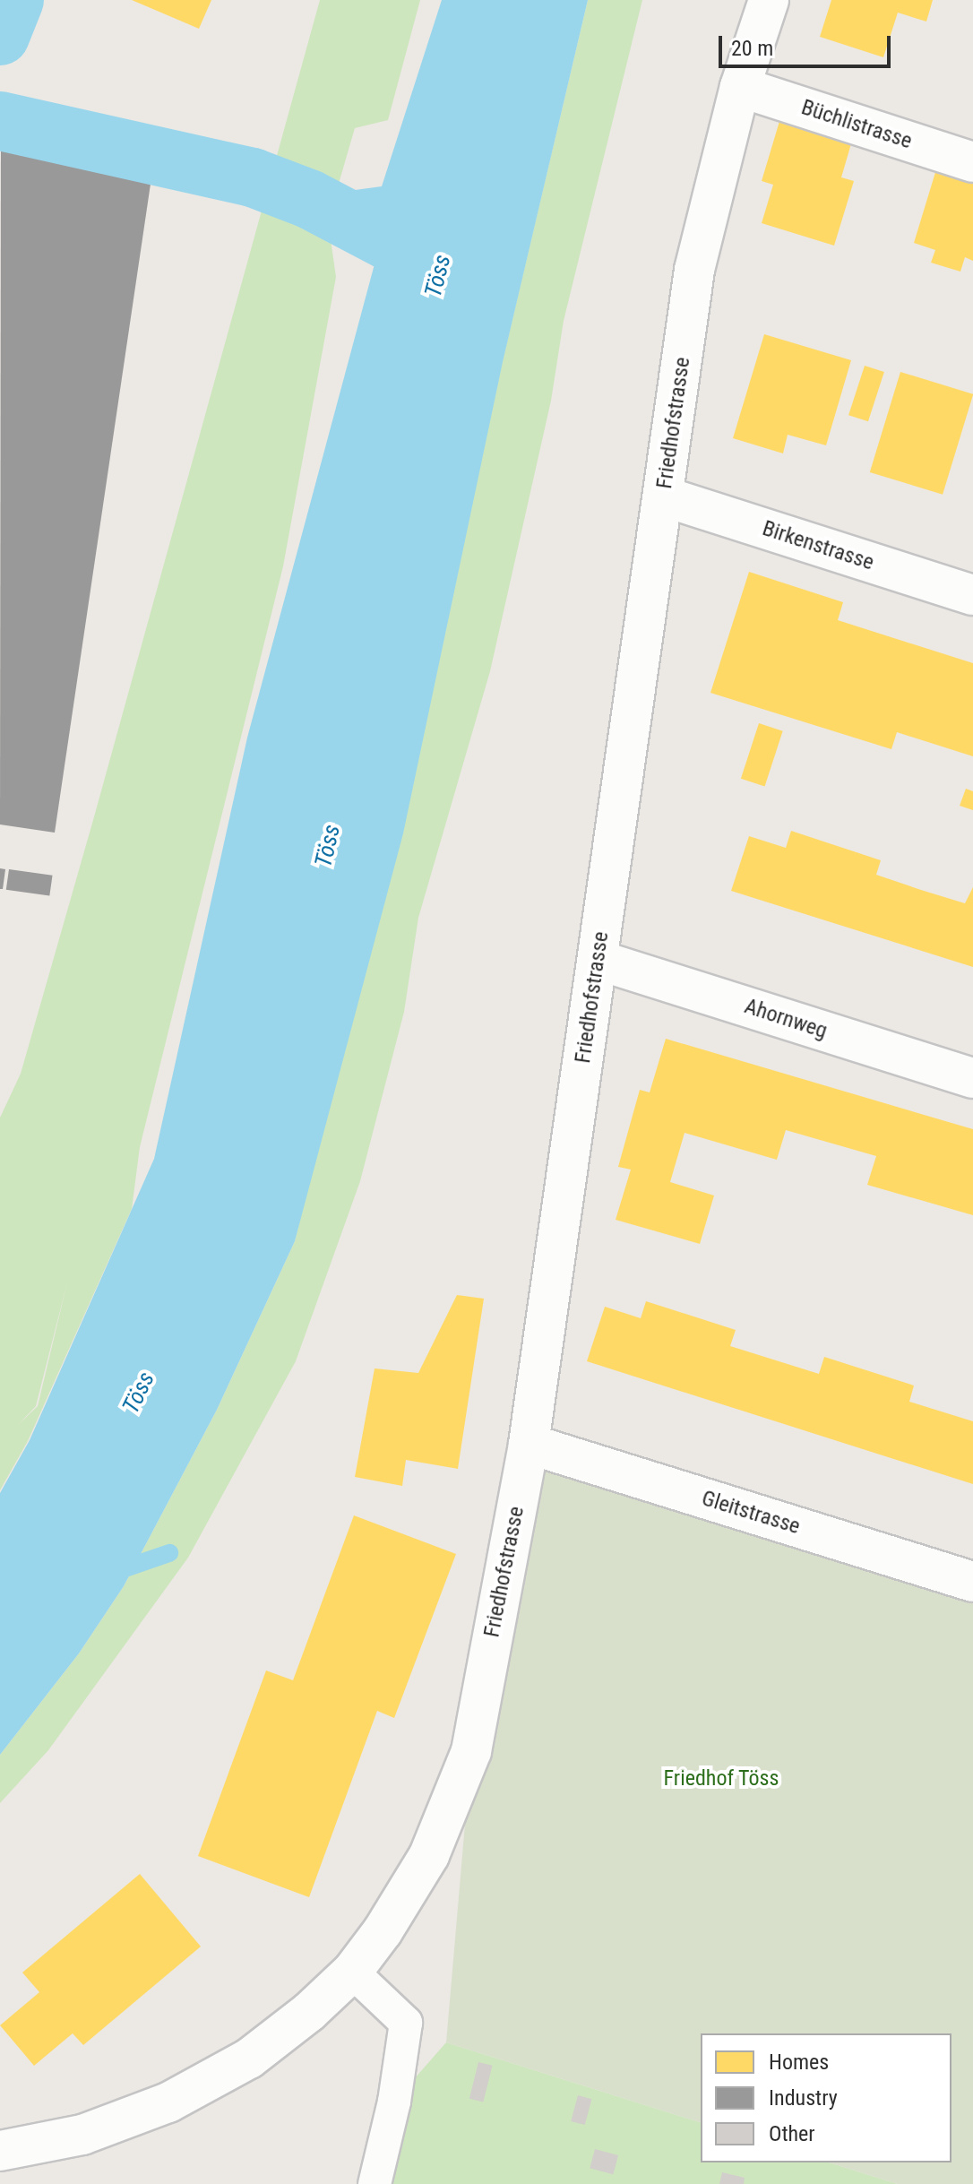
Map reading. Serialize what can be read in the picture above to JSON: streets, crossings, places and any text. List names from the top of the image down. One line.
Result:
{"streets":{"street":["Büchlistrasse","Friedhofstrasse","Birkenstrasse","Ahornweg","Gleitstrasse"]},"crossings":[["Büchlistrasse","Friedhofstrasse"],["Friedhofstrasse","Birkenstrasse"],["Friedhofstrasse","Ahornweg"],["Friedhofstrasse","Gleitstrasse"]],"water":["Töss"],"parks":["Friedhof Töss"],"legend":["Homes","Industry","Other"],"scale_bar":"20 m"}
